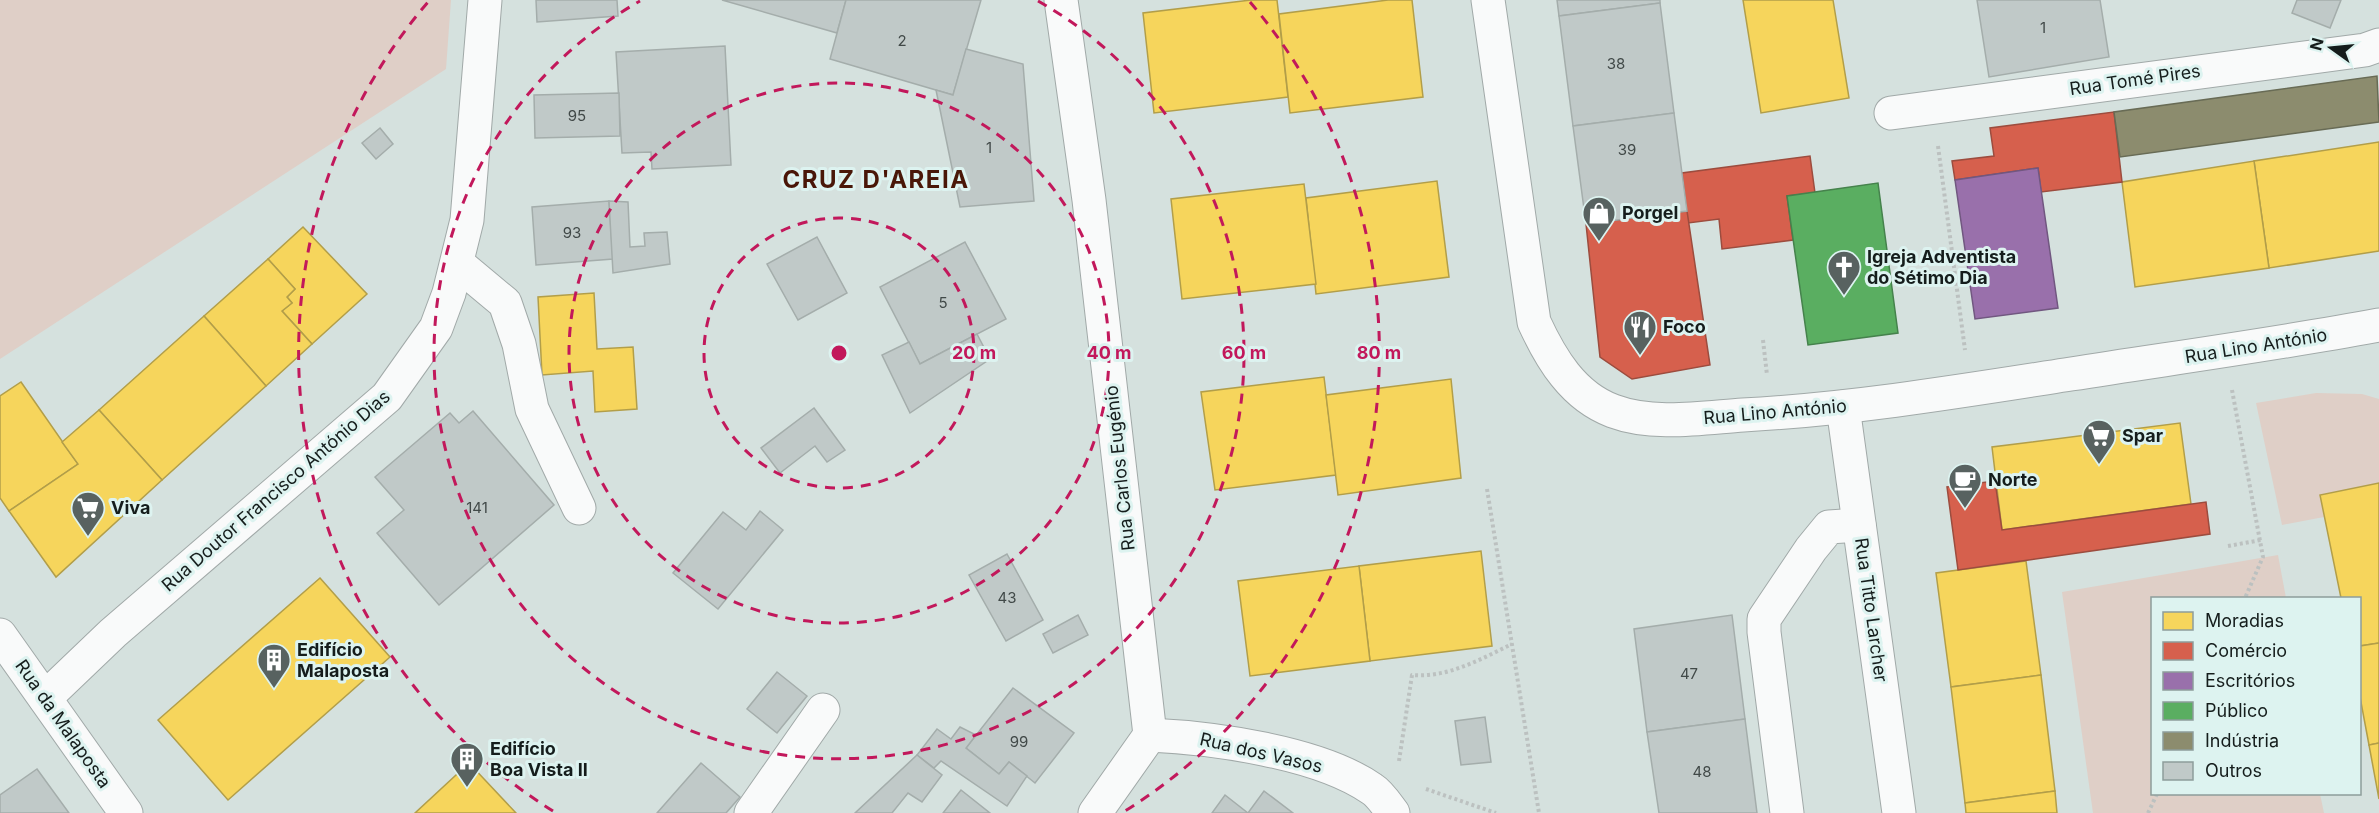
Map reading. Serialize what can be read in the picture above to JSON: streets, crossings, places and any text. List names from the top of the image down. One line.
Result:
{"streets":{"street":["Rua Tomé Pires","Rua Lino António","Rua Carlos Eugénio","Rua Doutor Francisco António Dias","Rua Titto Larcher","Rua da Malaposta","Rua dos Vasos"]},"crossings":[["Rua Lino António","Rua Titto Larcher"],["Rua Carlos Eugénio","Rua dos Vasos"],["Rua Doutor Francisco António Dias","Rua da Malaposta"]],"districts":["CRUZ D'AREIA"],"places":{"shop":["Porgel"],"church":["Igreja Adventista do Sétimo Dia"],"restaurant":["Foco"],"supermarket":["Spar","Viva"],"cafe":["Norte"],"building":["Edifício Malaposta","Edifício Boa Vista II"]},"house_numbers":["1","2","38","95","1","39","93","5","141","43","47","99","48"],"legend":["Moradias","Comércio","Escritórios","Público","Indústria","Outros"],"north":"left","rings":["20 m","40 m","60 m","80 m"]}
